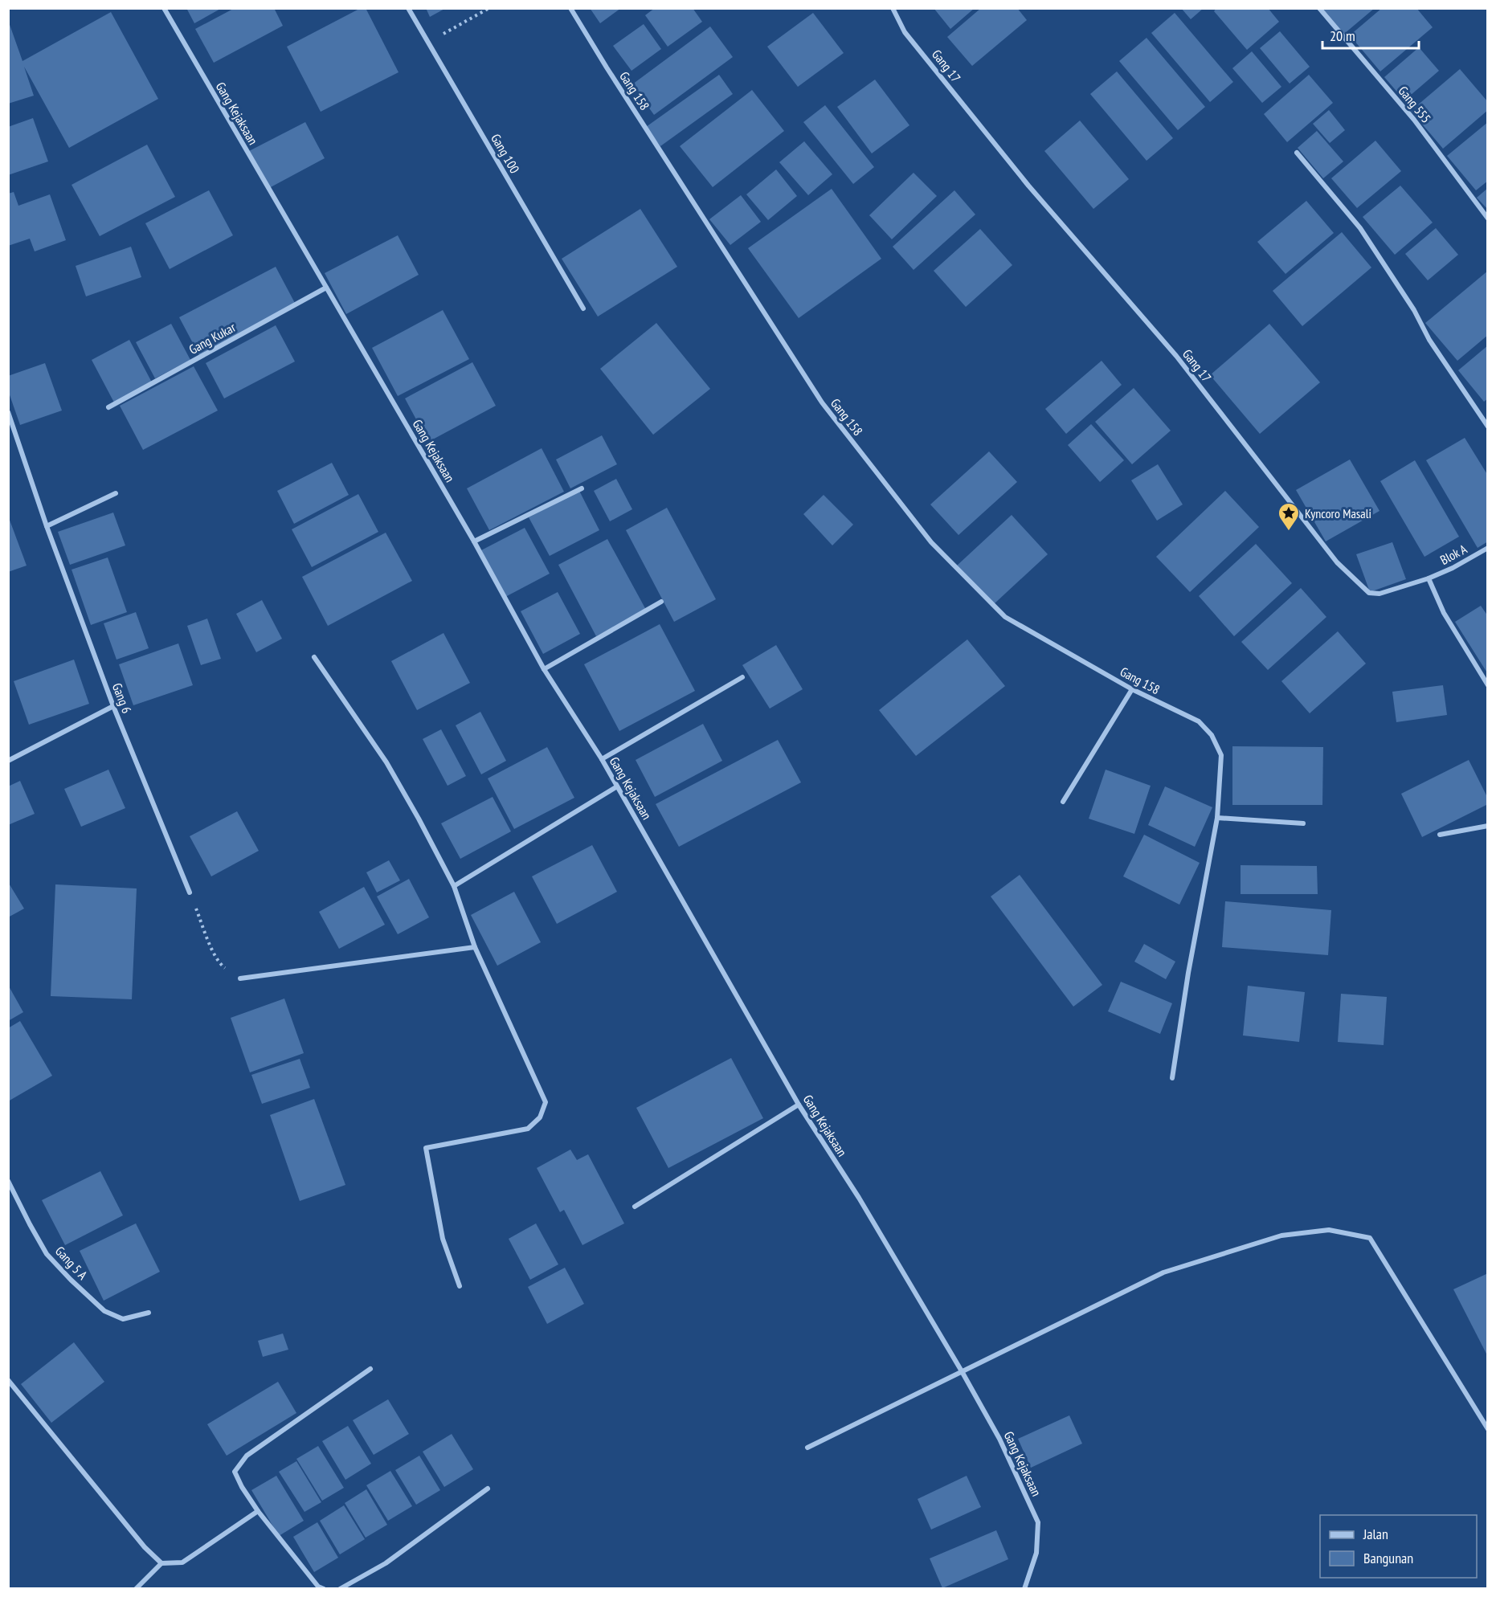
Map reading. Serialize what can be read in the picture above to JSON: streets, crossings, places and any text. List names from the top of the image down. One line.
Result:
{"streets":{"street":["Gang 17","Gang 158","Gang 555","Gang Kejaksaan","Gang 100","Gang Kukar","Blok A","Gang 6","Gang 5 A"]},"crossings":[["Gang 17","Blok A"],["Gang Kejaksaan","Gang Kukar"]],"places":{"place":["Kyncoro Masali"]},"legend":["Jalan","Bangunan"],"scale_bar":"20 m"}
